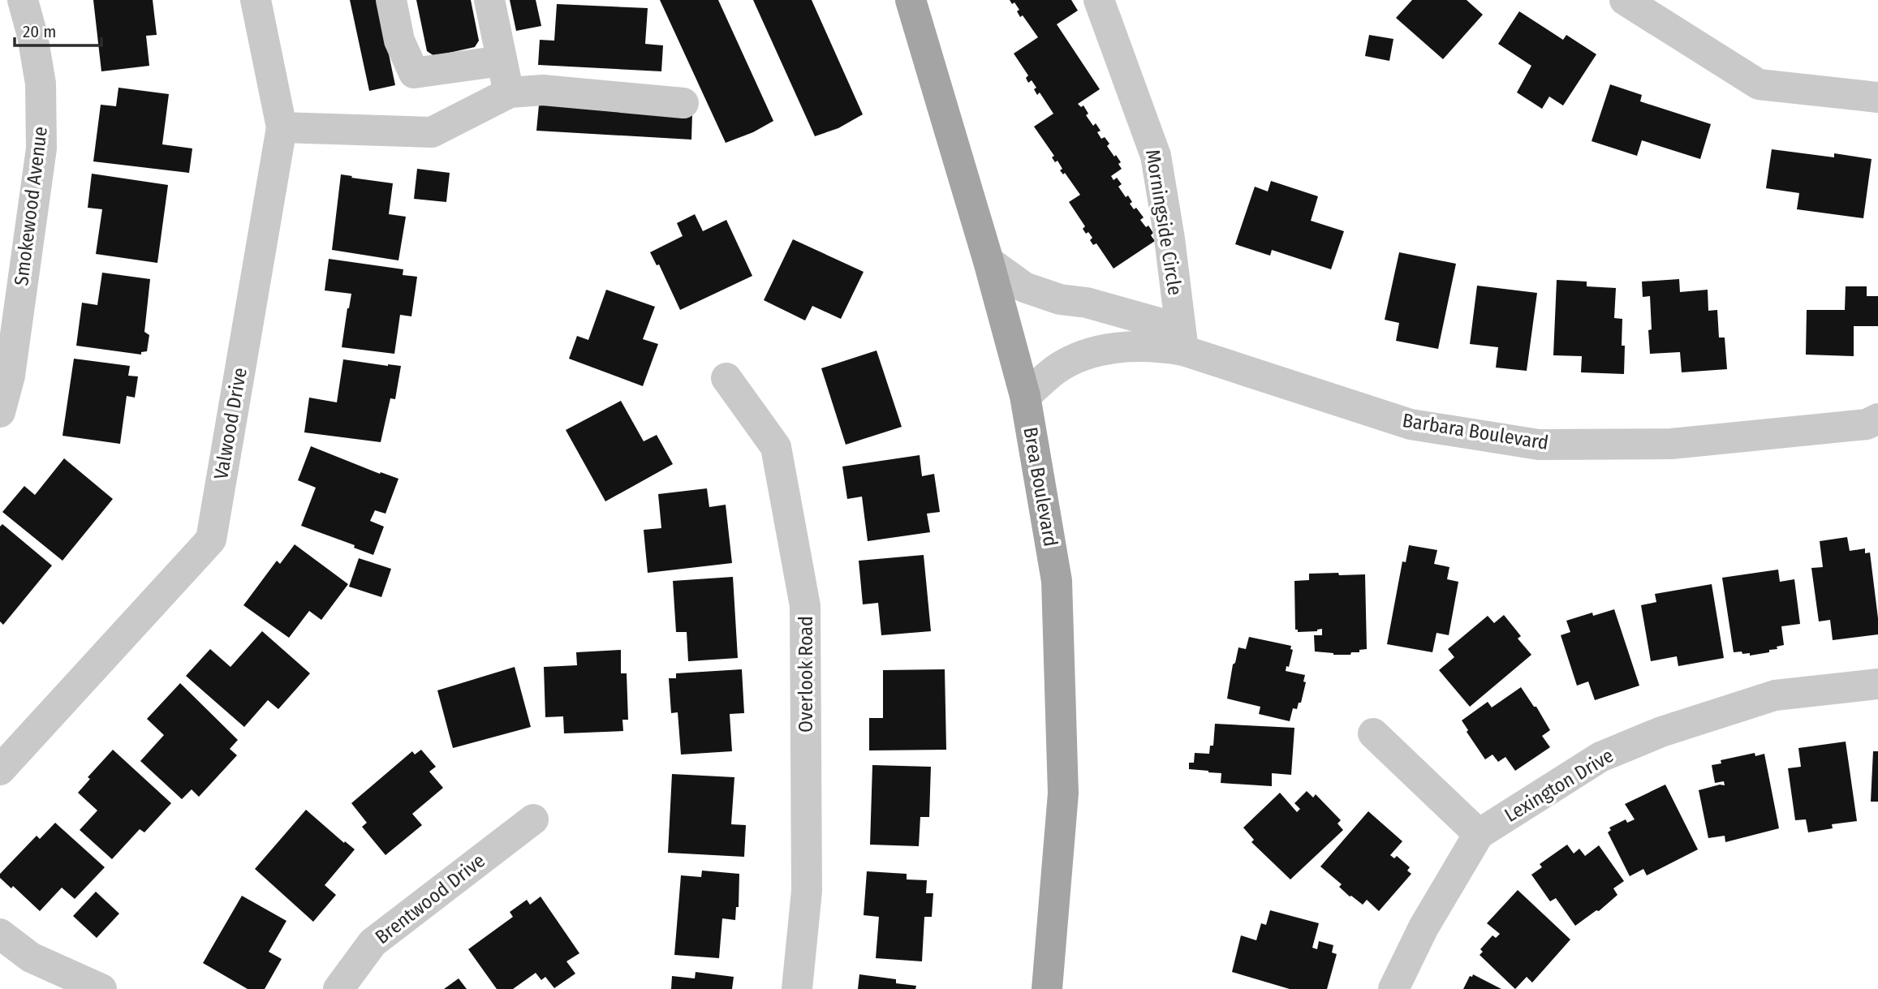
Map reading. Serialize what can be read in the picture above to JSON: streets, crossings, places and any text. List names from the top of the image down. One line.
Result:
{"streets":{"main road":["Brea Boulevard"],"street":["Smokewood Avenue","Morningside Circle","Valwood Drive","Barbara Boulevard","Overlook Road","Lexington Drive","Brentwood Drive"]},"crossings":[["Morningside Circle","Barbara Boulevard"],["Barbara Boulevard","Brea Boulevard"]],"scale_bar":"20 m"}
